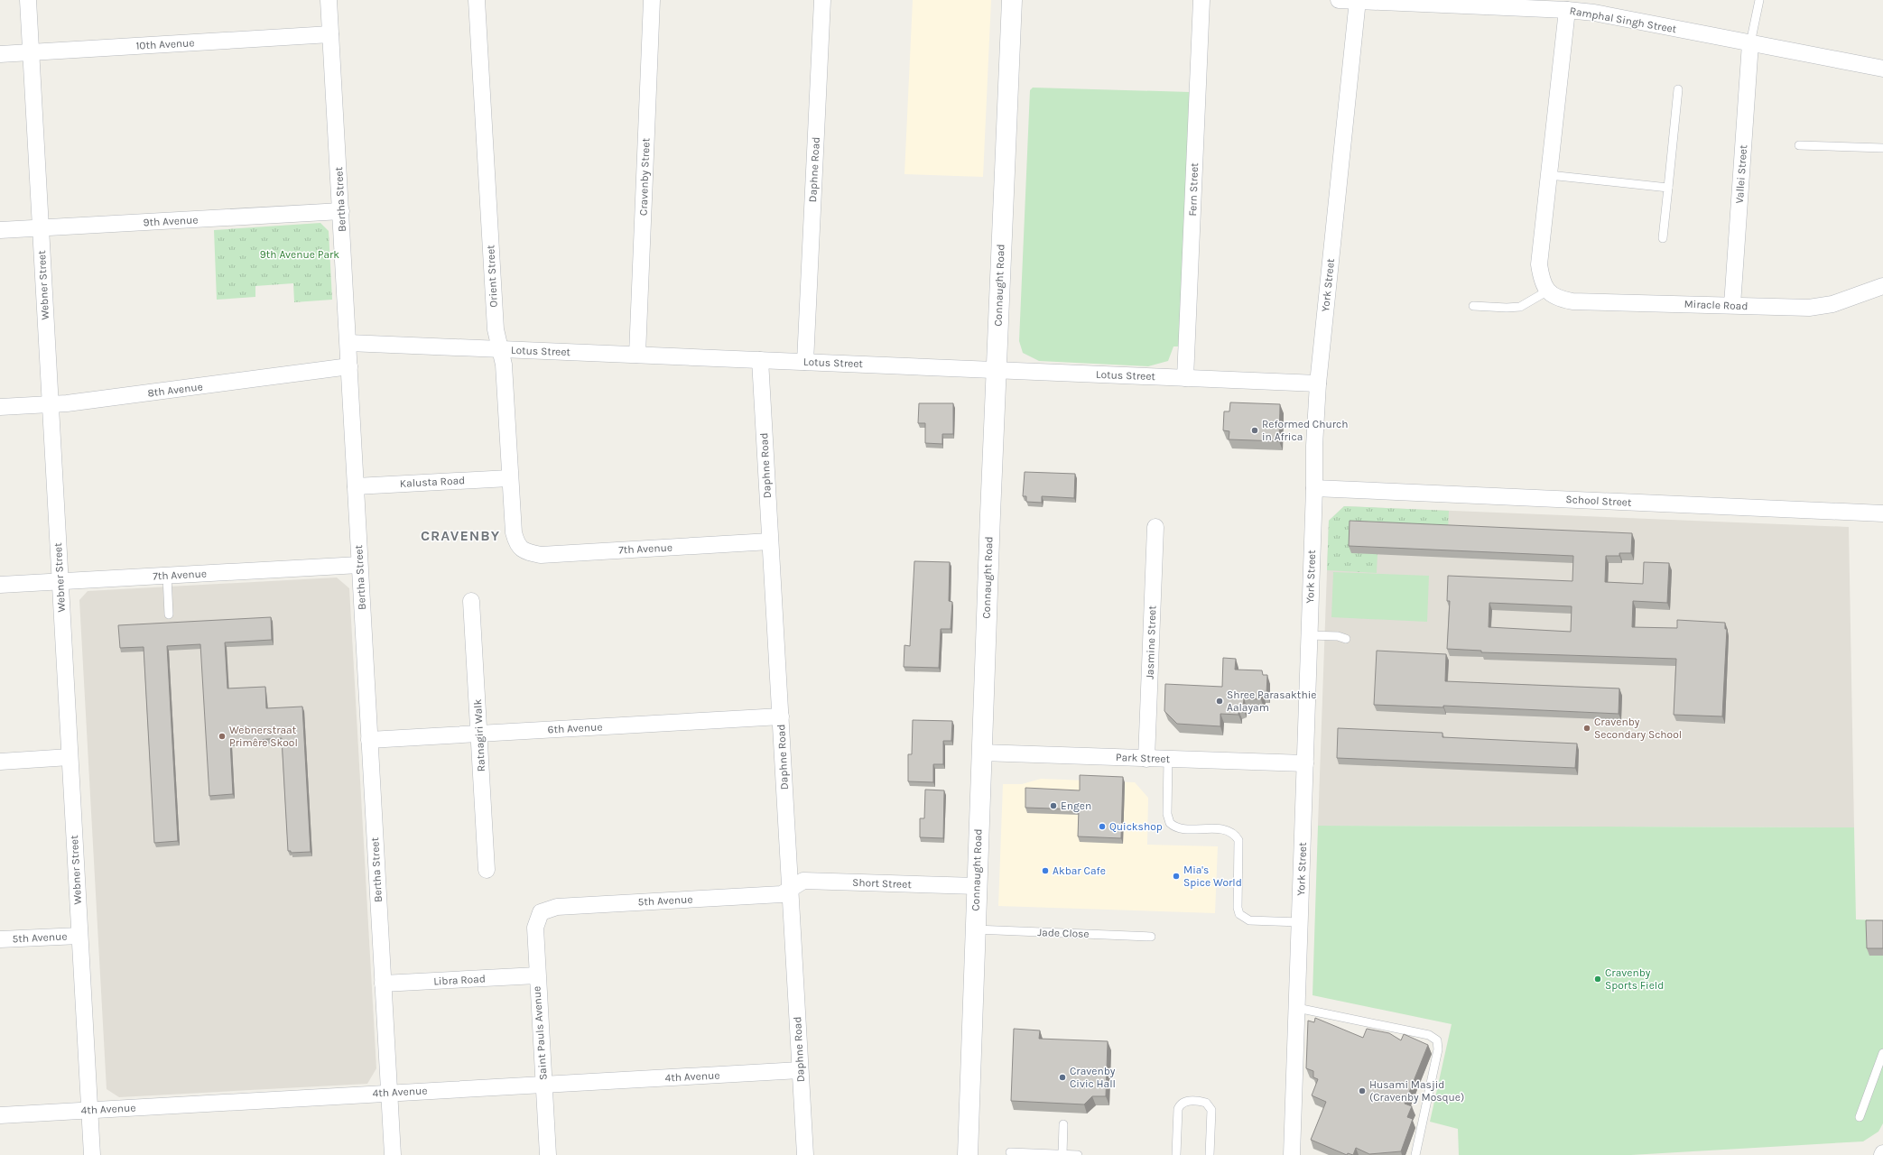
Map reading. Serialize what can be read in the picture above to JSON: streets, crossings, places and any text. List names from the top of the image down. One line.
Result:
{"streets":{"street":["Ramphal Singh Street","10th Avenue","Daphne Road","Vallei Street","Cravenby Street","Fern Street","Bertha Street","9th Avenue","Orient Street","Webner Street","Connaught Road","York Street","Miracle Road","Lotus Street","8th Avenue","Kalusta Road","School Street","7th Avenue","Jasmine Street","6th Avenue","Ratnagiri Walk","Park Street","Short Street","5th Avenue","Libra Road","Saint Pauls Avenue","4th Avenue"],"lane":["Jade Close"]},"crossings":[["Ramphal Singh Street","Vallei Street"],["Ramphal Singh Street","York Street"],["10th Avenue","Bertha Street"],["10th Avenue","Webner Street"],["Daphne Road","Lotus Street"],["Daphne Road","7th Avenue"],["Daphne Road","6th Avenue"],["Daphne Road","Short Street"],["Daphne Road","5th Avenue"],["Daphne Road","4th Avenue"],["Vallei Street","Miracle Road"],["Cravenby Street","Lotus Street"],["Fern Street","Lotus Street"],["Bertha Street","9th Avenue"],["Bertha Street","Lotus Street"],["Bertha Street","8th Avenue"],["Bertha Street","Kalusta Road"],["Bertha Street","7th Avenue"],["Bertha Street","6th Avenue"],["Bertha Street","Libra Road"],["Bertha Street","4th Avenue"],["9th Avenue","Webner Street"],["Orient Street","Lotus Street"],["Orient Street","Kalusta Road"],["Orient Street","7th Avenue"],["Webner Street","8th Avenue"],["Webner Street","7th Avenue"],["Webner Street","5th Avenue"],["Webner Street","4th Avenue"],["Connaught Road","Lotus Street"],["Connaught Road","Park Street"],["Connaught Road","Short Street"],["Connaught Road","Jade Close"],["York Street","Lotus Street"],["York Street","School Street"],["York Street","Park Street"],["Jasmine Street","Park Street"],["6th Avenue","Ratnagiri Walk"],["Short Street","5th Avenue"],["5th Avenue","Saint Pauls Avenue"],["Libra Road","Saint Pauls Avenue"],["Saint Pauls Avenue","4th Avenue"]],"districts":["CRAVENBY"],"parks":["9th Avenue Park"],"places":["Reformed Church in Africa","Shree Parasakthie Aalayam","Cravenby Secondary School","Webnerstraat Primêre Skool","Engen","Quickshop","Akbar Cafe","Mia's Spice World","Cravenby Sports Field","Cravenby Civic Hall","Husami Masjid (Cravenby Mosque)"]}
